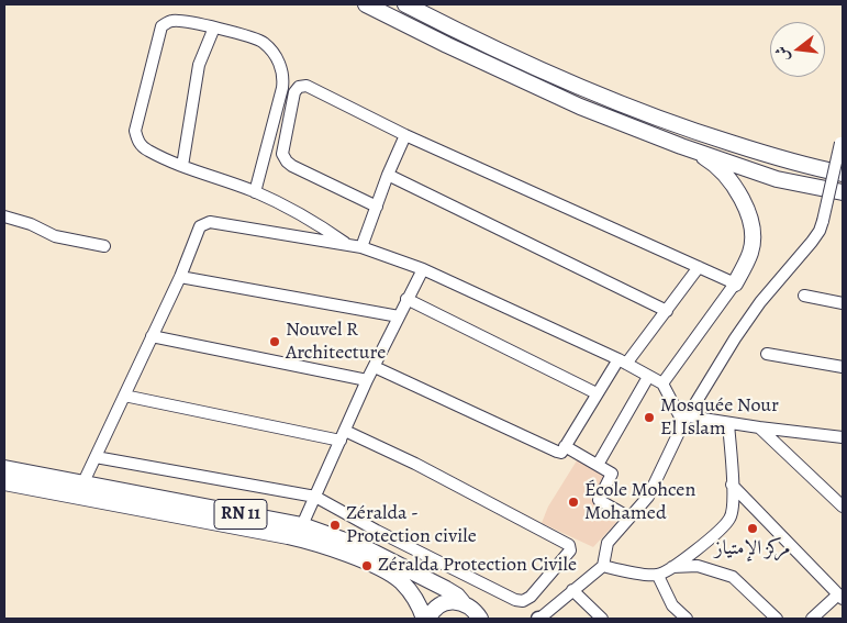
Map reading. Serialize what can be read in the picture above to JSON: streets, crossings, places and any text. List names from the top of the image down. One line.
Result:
{"streets":{"highway":["RN 11"]},"places":["Nouvel R Architecture","Mosquée Nour El Islam","École Mohcen Mohamed","Zéralda - Protection civile","مركز الإمتياز","Zéralda Protection Civile"],"north":"left"}
